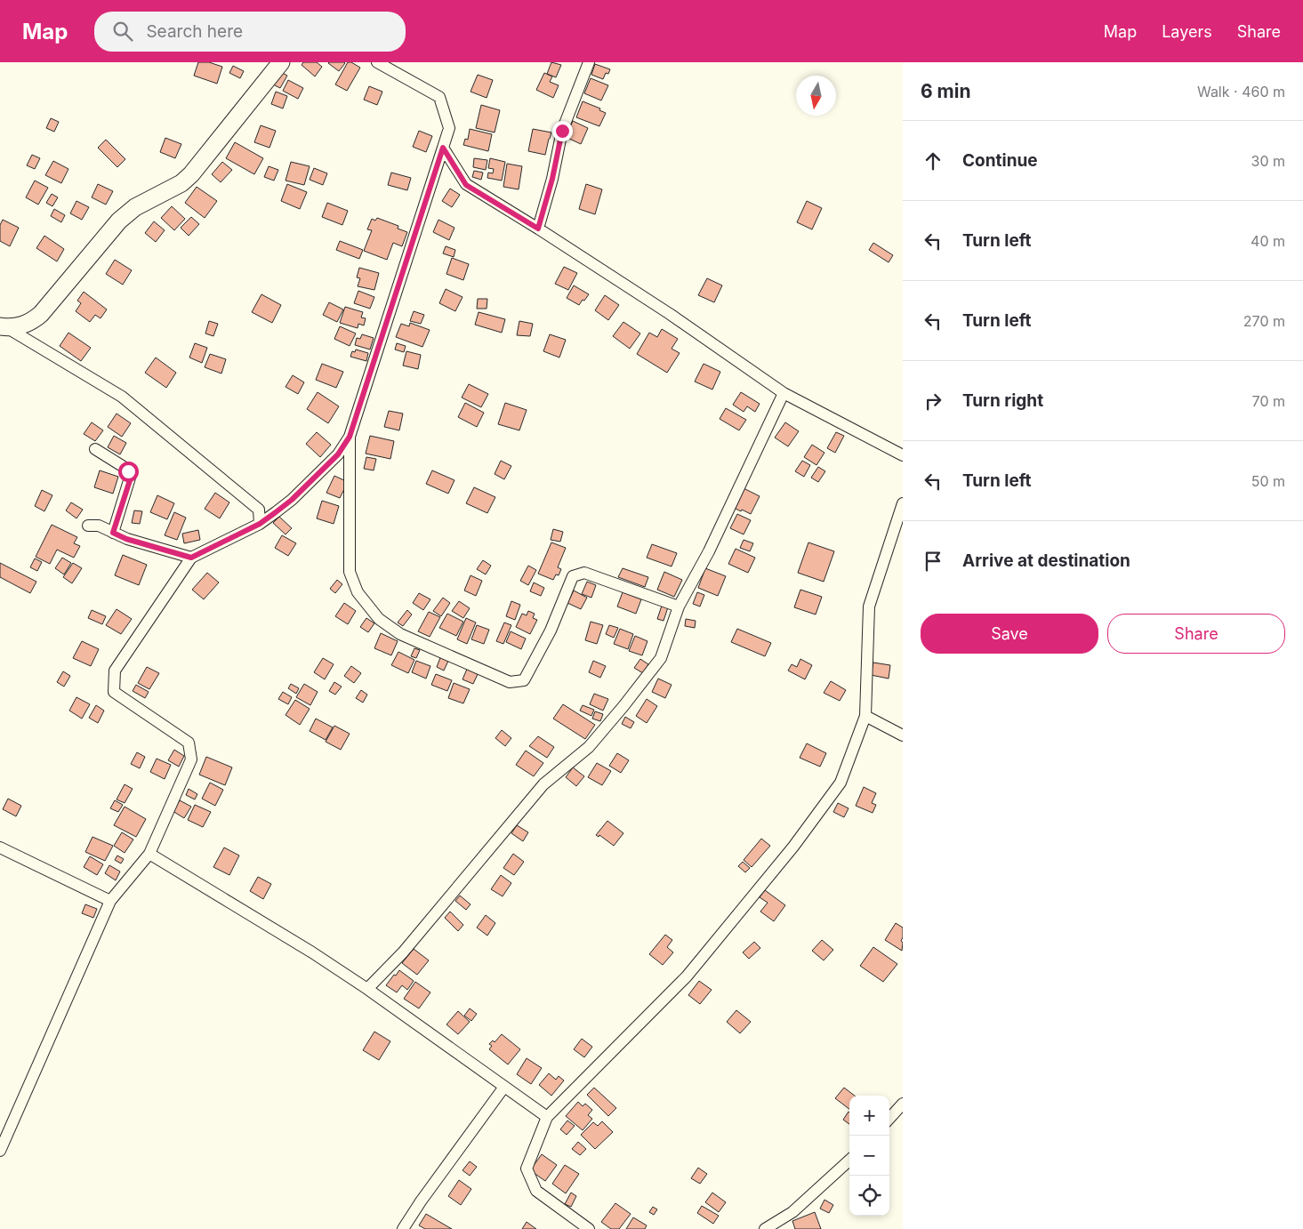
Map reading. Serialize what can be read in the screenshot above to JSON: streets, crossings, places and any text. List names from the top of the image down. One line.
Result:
{"north":"bottom","page":{"header":"Map","search":"Search here","nav":["Map","Layers","Share"],"heading":["6 min","Walk · 460 m"],"list":[["Continue","30 m"],["Turn left","40 m"],["Turn left","270 m"],["Turn right","70 m"],["Turn left","50 m"],"Arrive at destination"],"buttons":["Save","Share"],"map_buttons":["+","−"]}}
